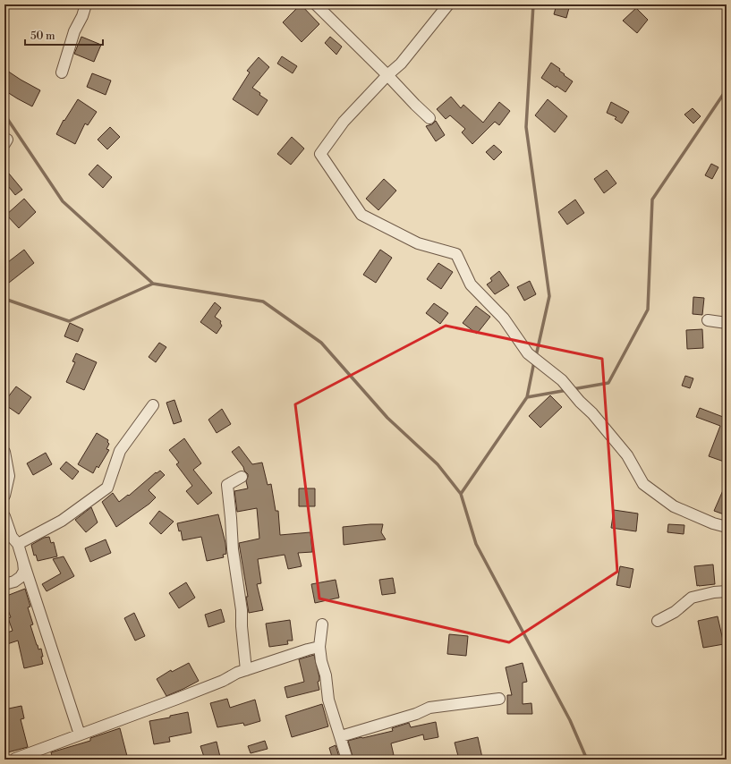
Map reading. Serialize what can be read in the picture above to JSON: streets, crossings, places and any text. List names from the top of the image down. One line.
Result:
{"scale_bar":"50 m"}
